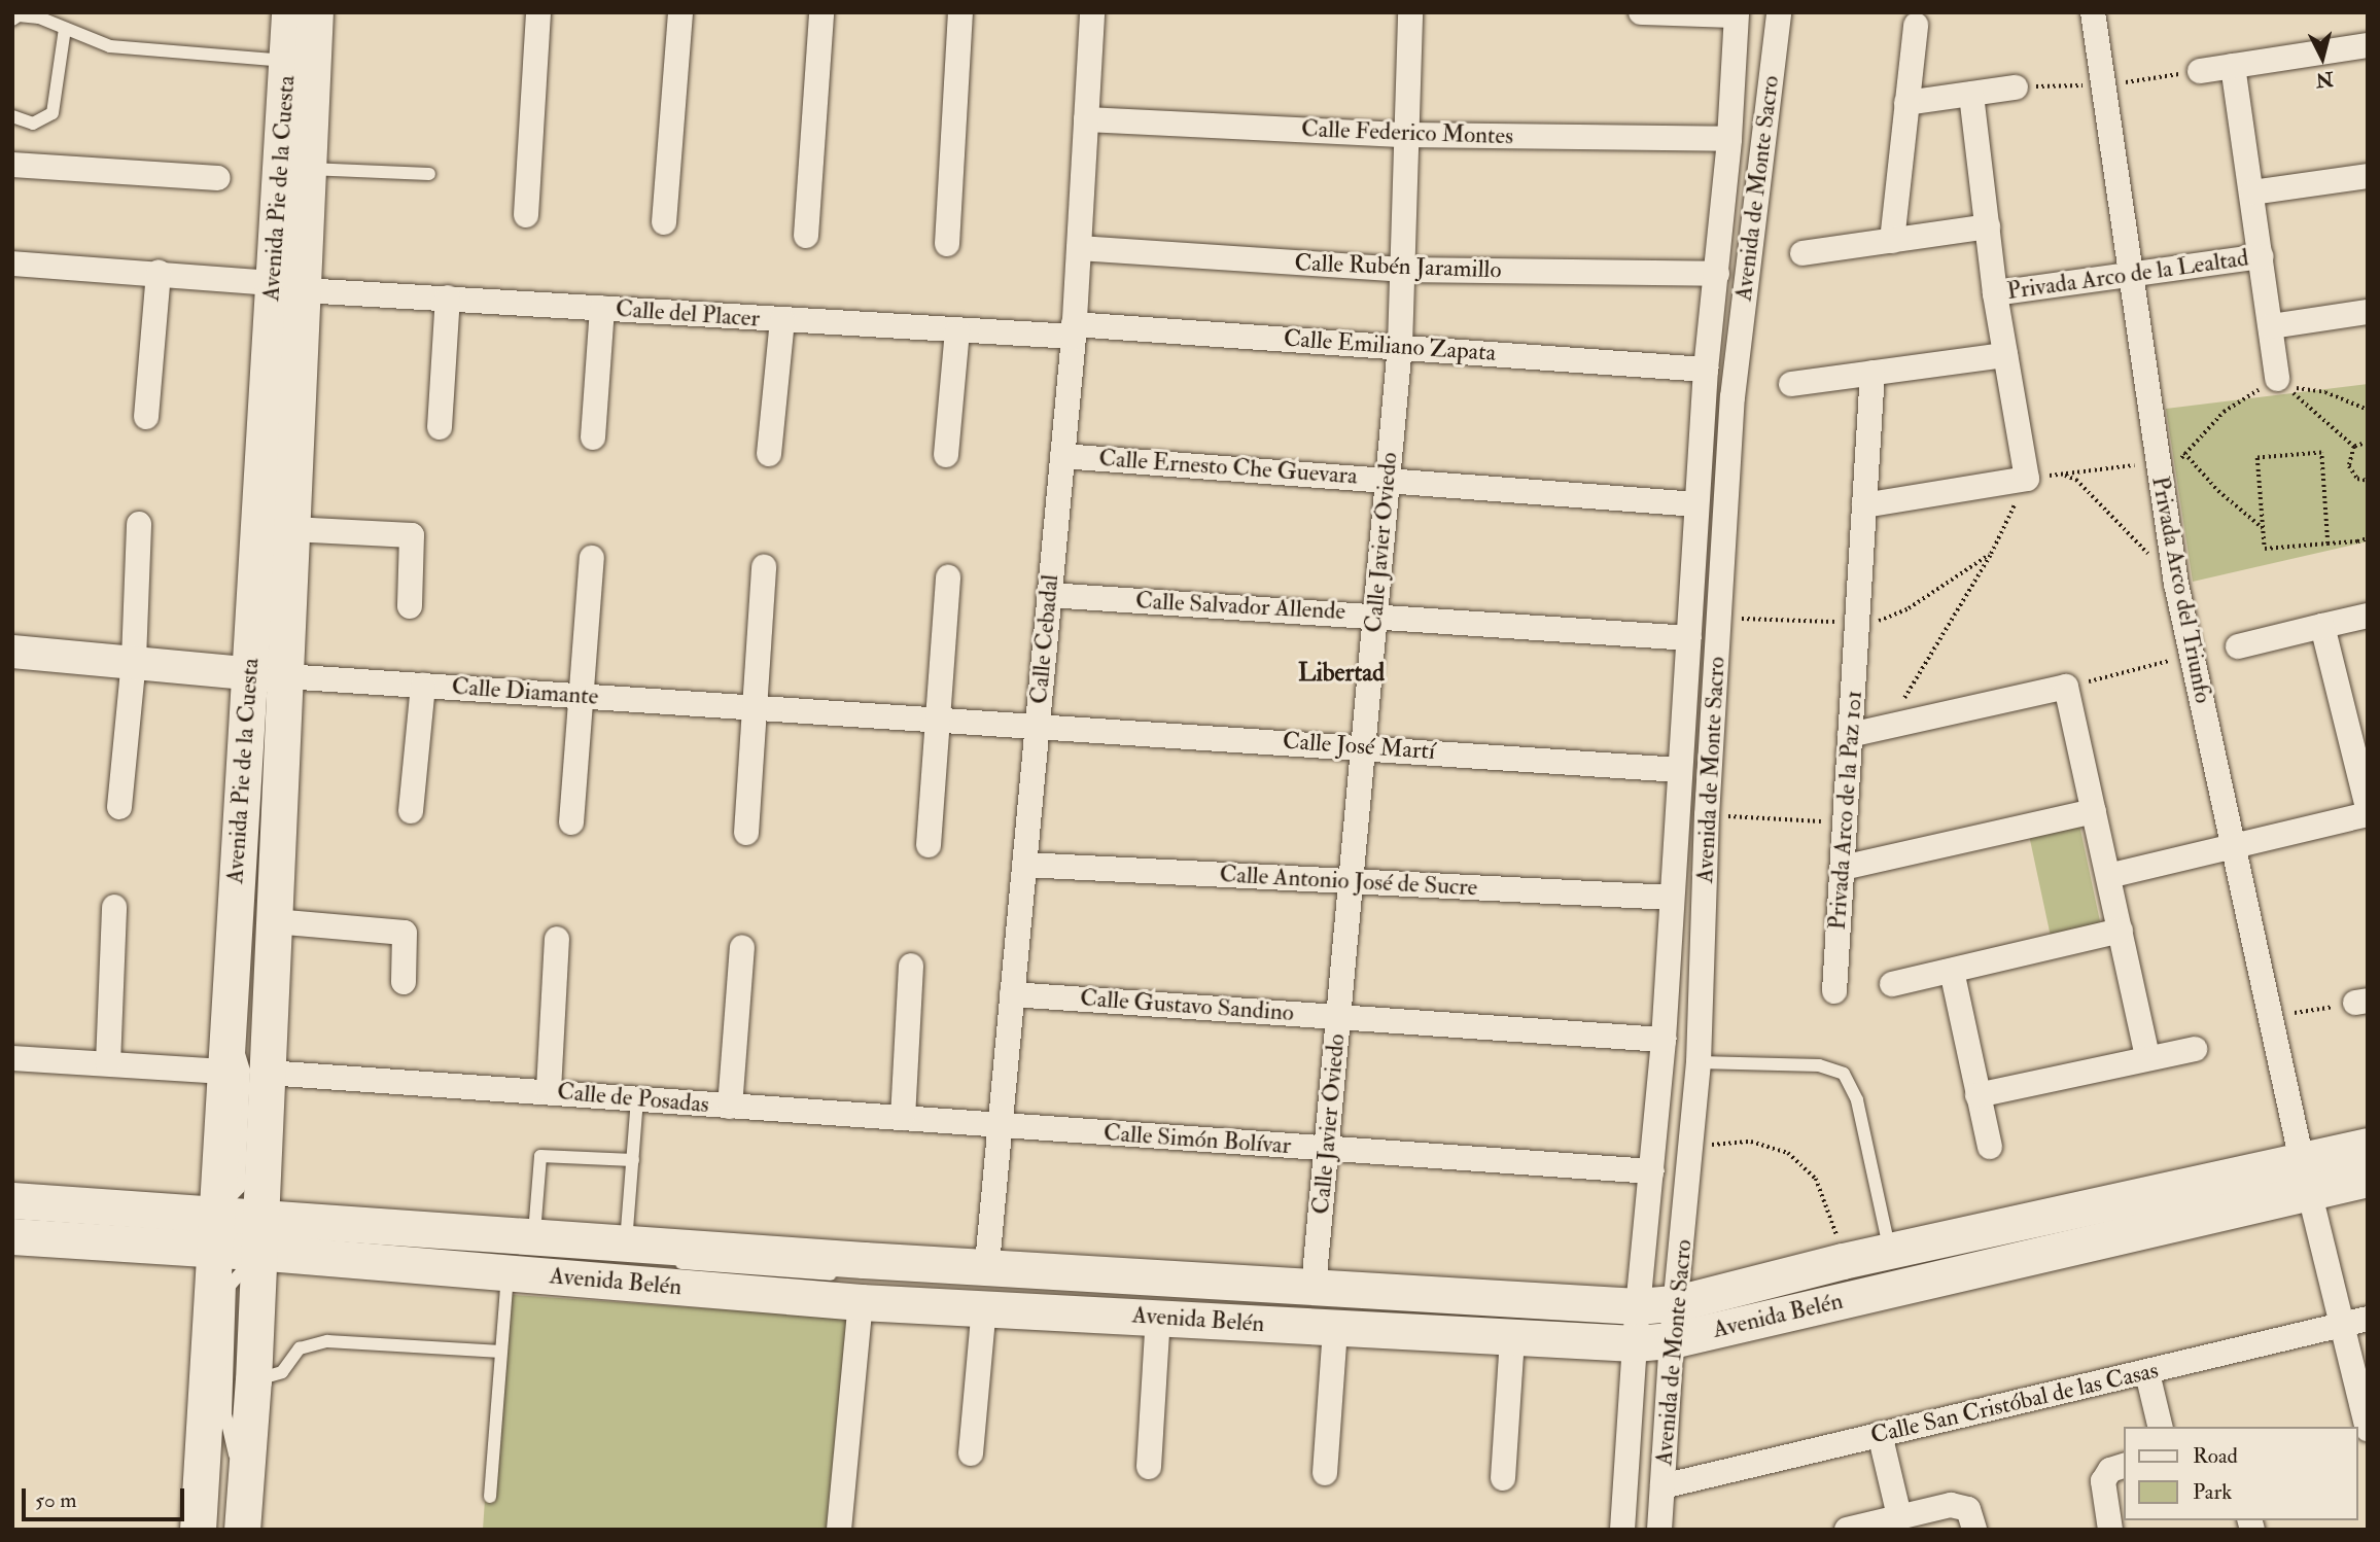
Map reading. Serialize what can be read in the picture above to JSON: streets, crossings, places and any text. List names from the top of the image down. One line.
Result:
{"streets":{"main road":["Avenida Pie de la Cuesta","Avenida Belén"],"street":["Calle Federico Montes","Avenida de Monte Sacro","Calle Rubén Jaramillo","Privada Arco de la Lealtad","Calle del Placer","Calle Emiliano Zapata","Calle Ernesto Che Guevara","Calle Javier Oviedo","Privada Arco del Triunfo","Calle Salvador Allende","Calle Cebadal","Calle Diamante","Calle José Martí","Privada Arco de la Paz 101","Calle Antonio José de Sucre","Calle Gustavo Sandino","Calle de Posadas","Calle Simón Bolívar","Calle San Cristóbal de las Casas"]},"crossings":[["Calle Federico Montes","Avenida de Monte Sacro"],["Calle Federico Montes","Calle Javier Oviedo"],["Calle Federico Montes","Calle Cebadal"],["Avenida Pie de la Cuesta","Calle del Placer"],["Avenida Pie de la Cuesta","Calle Diamante"],["Avenida Pie de la Cuesta","Calle de Posadas"],["Avenida Pie de la Cuesta","Avenida Belén"],["Avenida de Monte Sacro","Calle Rubén Jaramillo"],["Avenida de Monte Sacro","Calle Emiliano Zapata"],["Avenida de Monte Sacro","Calle Ernesto Che Guevara"],["Avenida de Monte Sacro","Calle Salvador Allende"],["Avenida de Monte Sacro","Calle José Martí"],["Avenida de Monte Sacro","Calle Antonio José de Sucre"],["Avenida de Monte Sacro","Calle Gustavo Sandino"],["Avenida de Monte Sacro","Calle Simón Bolívar"],["Avenida de Monte Sacro","Avenida Belén"],["Avenida de Monte Sacro","Calle San Cristóbal de las Casas"],["Calle Rubén Jaramillo","Calle Javier Oviedo"],["Calle Rubén Jaramillo","Calle Cebadal"],["Privada Arco de la Lealtad","Privada Arco del Triunfo"],["Calle del Placer","Calle Emiliano Zapata"],["Calle del Placer","Calle Cebadal"],["Calle Emiliano Zapata","Calle Javier Oviedo"],["Calle Emiliano Zapata","Calle Cebadal"],["Calle Ernesto Che Guevara","Calle Javier Oviedo"],["Calle Ernesto Che Guevara","Calle Cebadal"],["Calle Javier Oviedo","Calle Salvador Allende"],["Calle Javier Oviedo","Calle José Martí"],["Calle Javier Oviedo","Calle Antonio José de Sucre"],["Calle Javier Oviedo","Calle Gustavo Sandino"],["Calle Javier Oviedo","Calle Simón Bolívar"],["Calle Javier Oviedo","Avenida Belén"],["Privada Arco del Triunfo","Avenida Belén"],["Privada Arco del Triunfo","Calle San Cristóbal de las Casas"],["Calle Salvador Allende","Calle Cebadal"],["Calle Cebadal","Calle Diamante"],["Calle Cebadal","Calle José Martí"],["Calle Cebadal","Calle Antonio José de Sucre"],["Calle Cebadal","Calle Gustavo Sandino"],["Calle Cebadal","Calle de Posadas"],["Calle Cebadal","Calle Simón Bolívar"],["Calle Cebadal","Avenida Belén"],["Calle Diamante","Calle José Martí"],["Calle de Posadas","Calle Simón Bolívar"]],"districts":["Libertad"],"legend":["Road","Park"],"scale_bar":"50 m","north":"bottom"}
